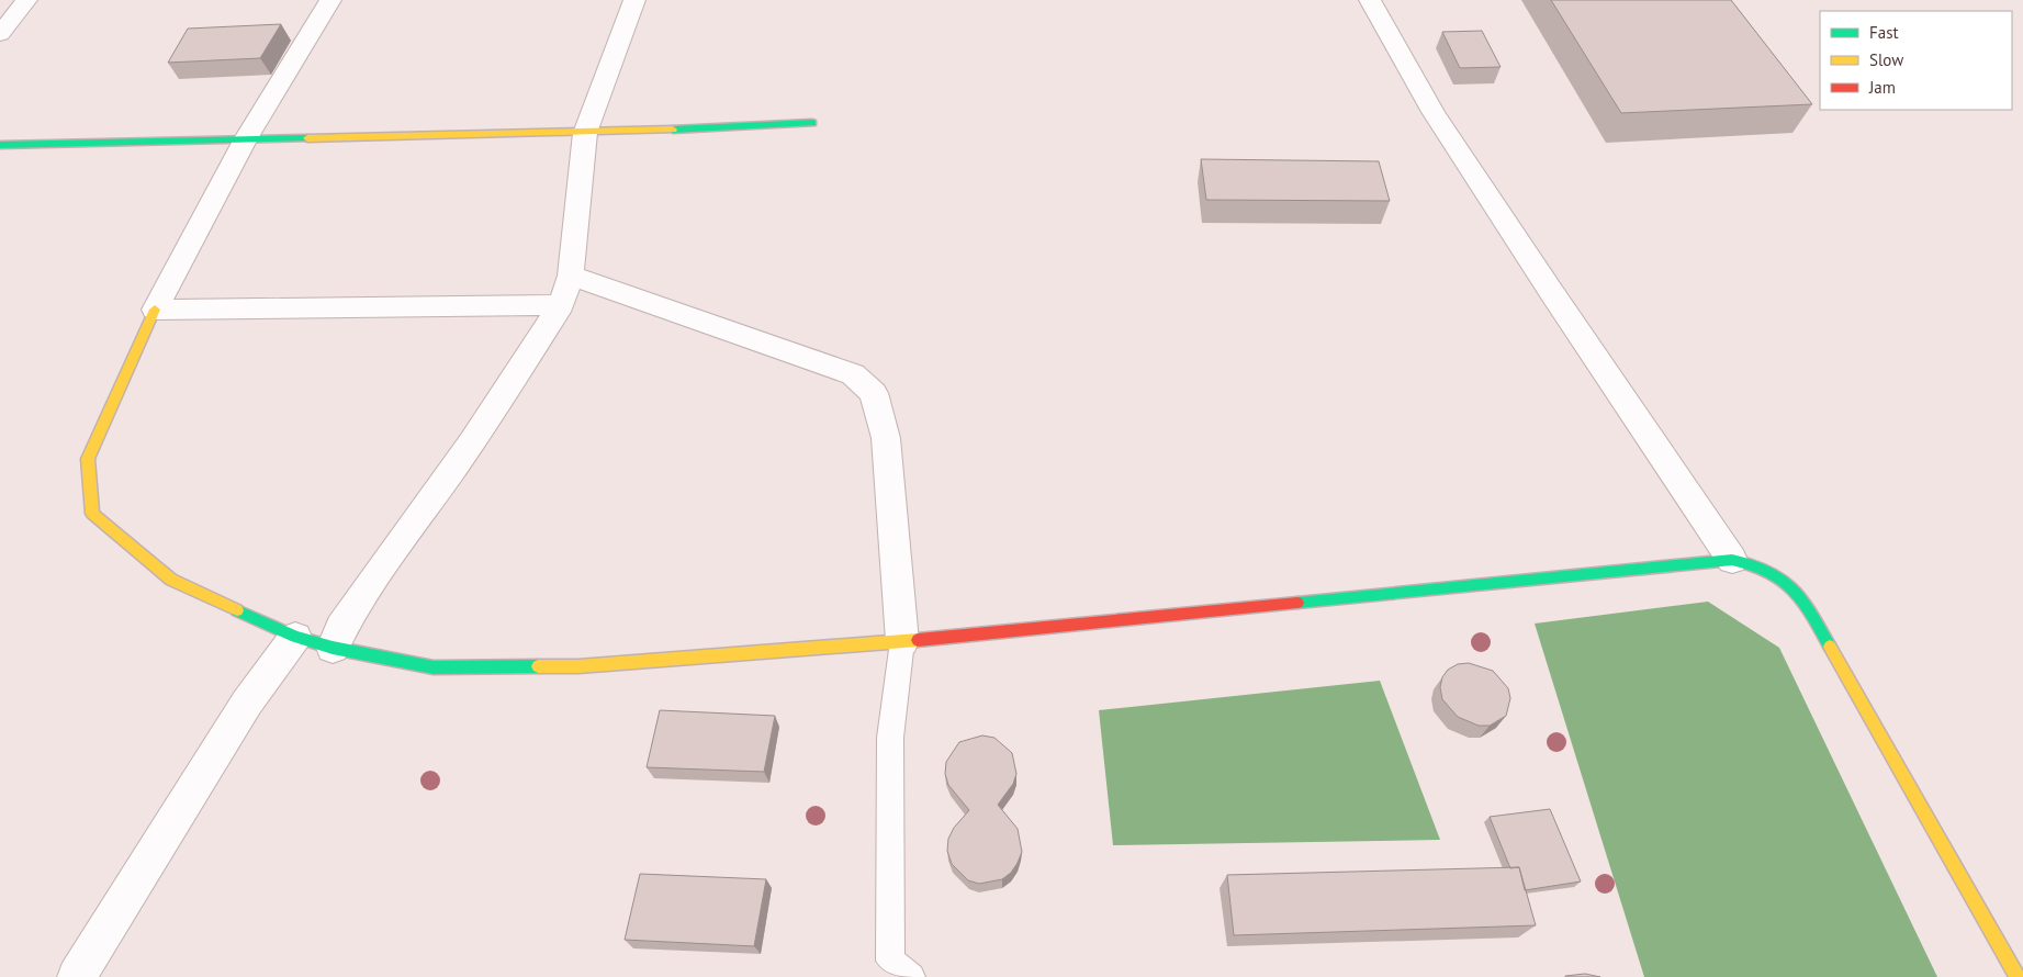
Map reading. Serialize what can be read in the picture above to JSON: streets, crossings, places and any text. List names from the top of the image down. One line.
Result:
{"legend":["Fast","Slow","Jam"]}
